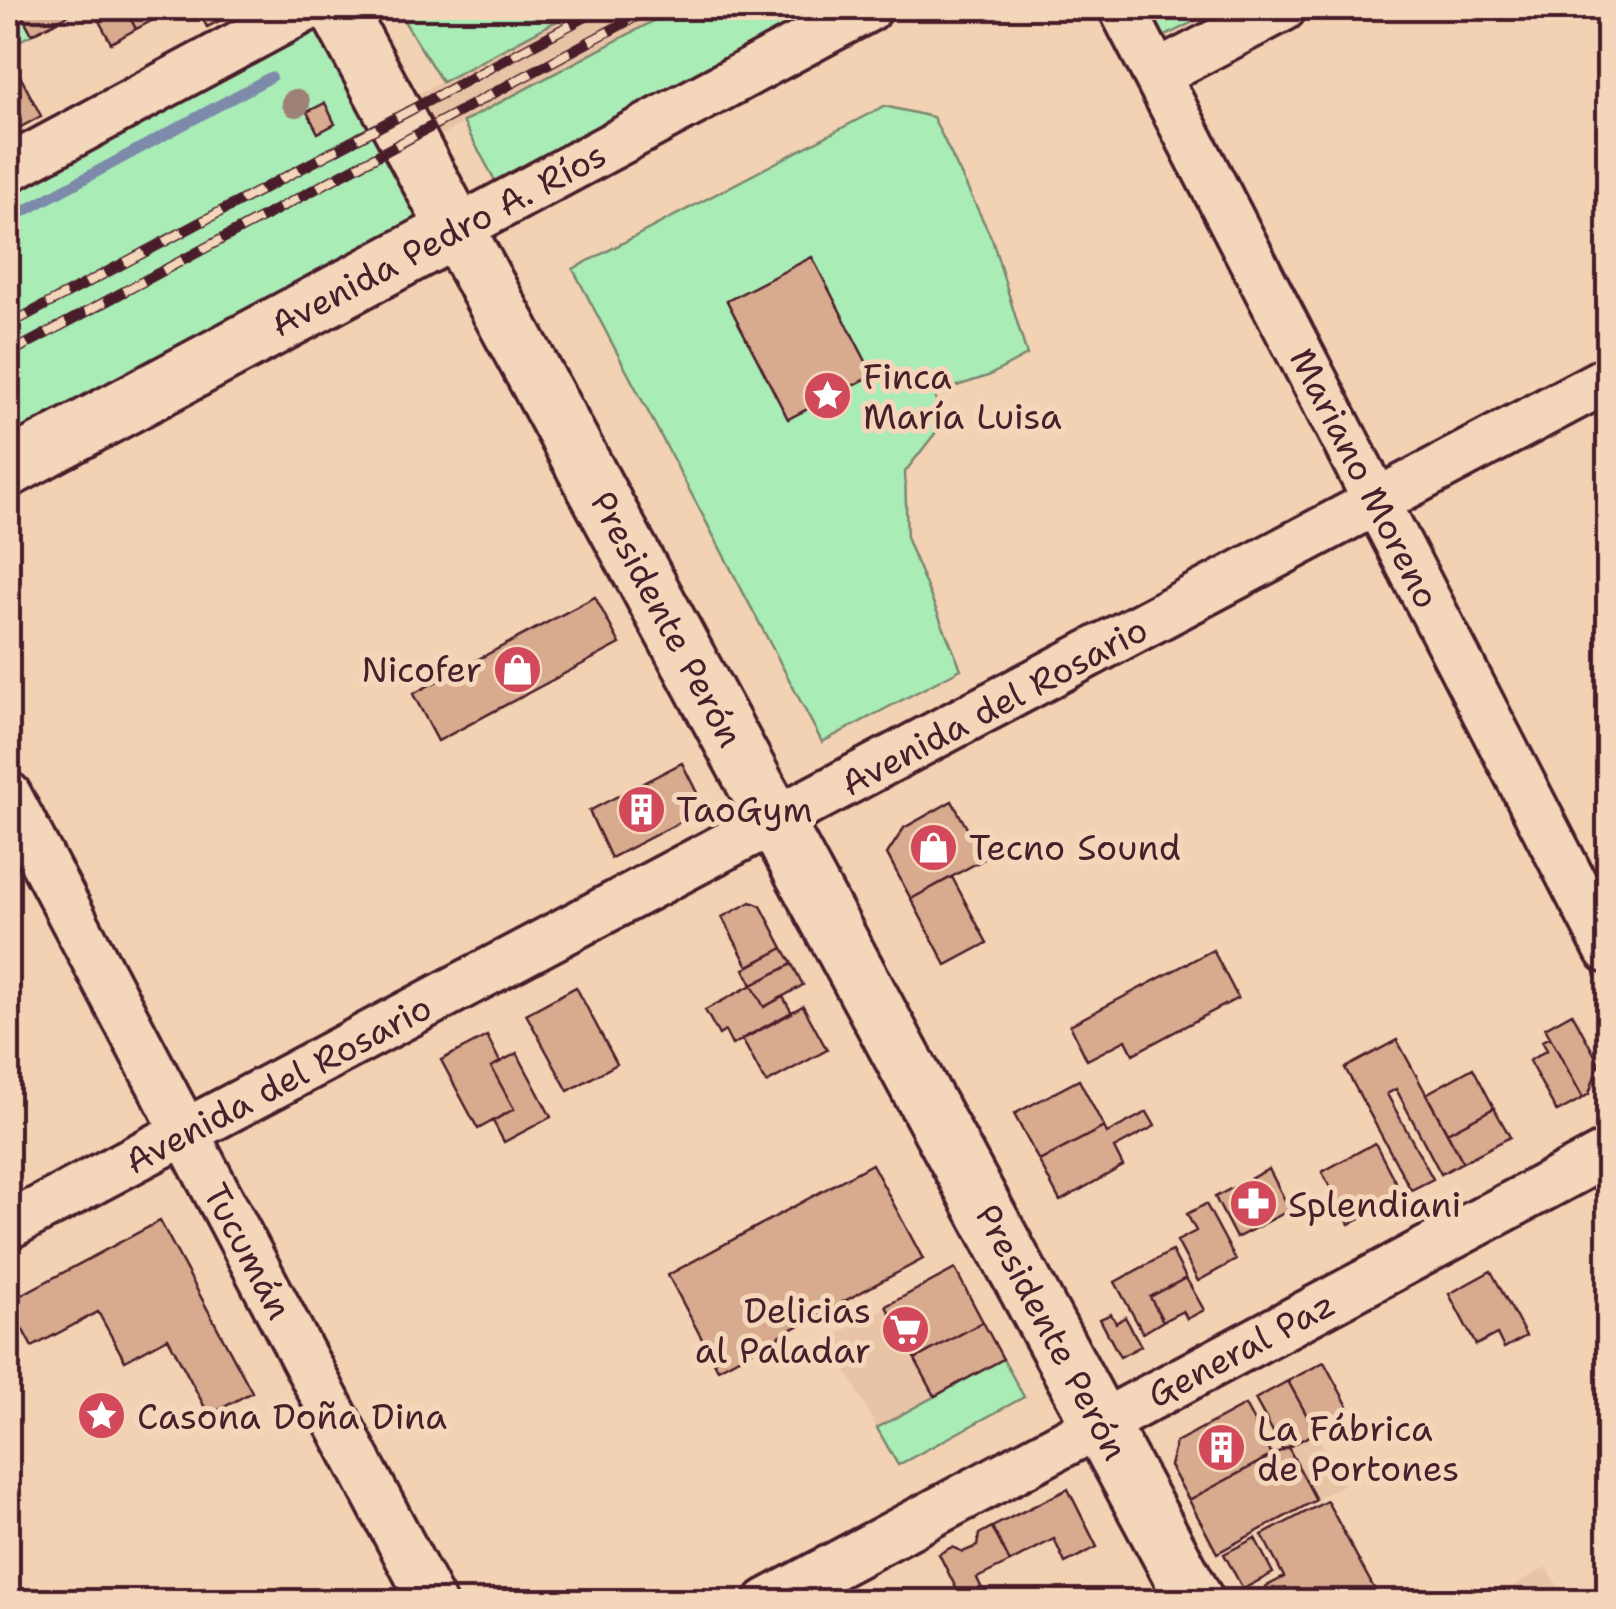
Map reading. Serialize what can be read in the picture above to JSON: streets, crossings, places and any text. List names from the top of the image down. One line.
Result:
{"streets":{"main road":["Avenida Pedro A. Ríos","Presidente Perón"],"street":["Mariano Moreno","Avenida del Rosario","Tucumán","General Paz"]},"crossings":[["Avenida Pedro A. Ríos","Presidente Perón"],["Mariano Moreno","Avenida del Rosario"],["Presidente Perón","Avenida del Rosario"],["Presidente Perón","General Paz"],["Avenida del Rosario","Tucumán"]],"places":{"place":["Finca María Luisa","Casona Doña Dina"],"shop":["Nicofer","Tecno Sound"],"building":["TaoGym","La Fábrica de Portones"],"pharmacy":["Splendiani"],"supermarket":["Delicias al Paladar"]}}
